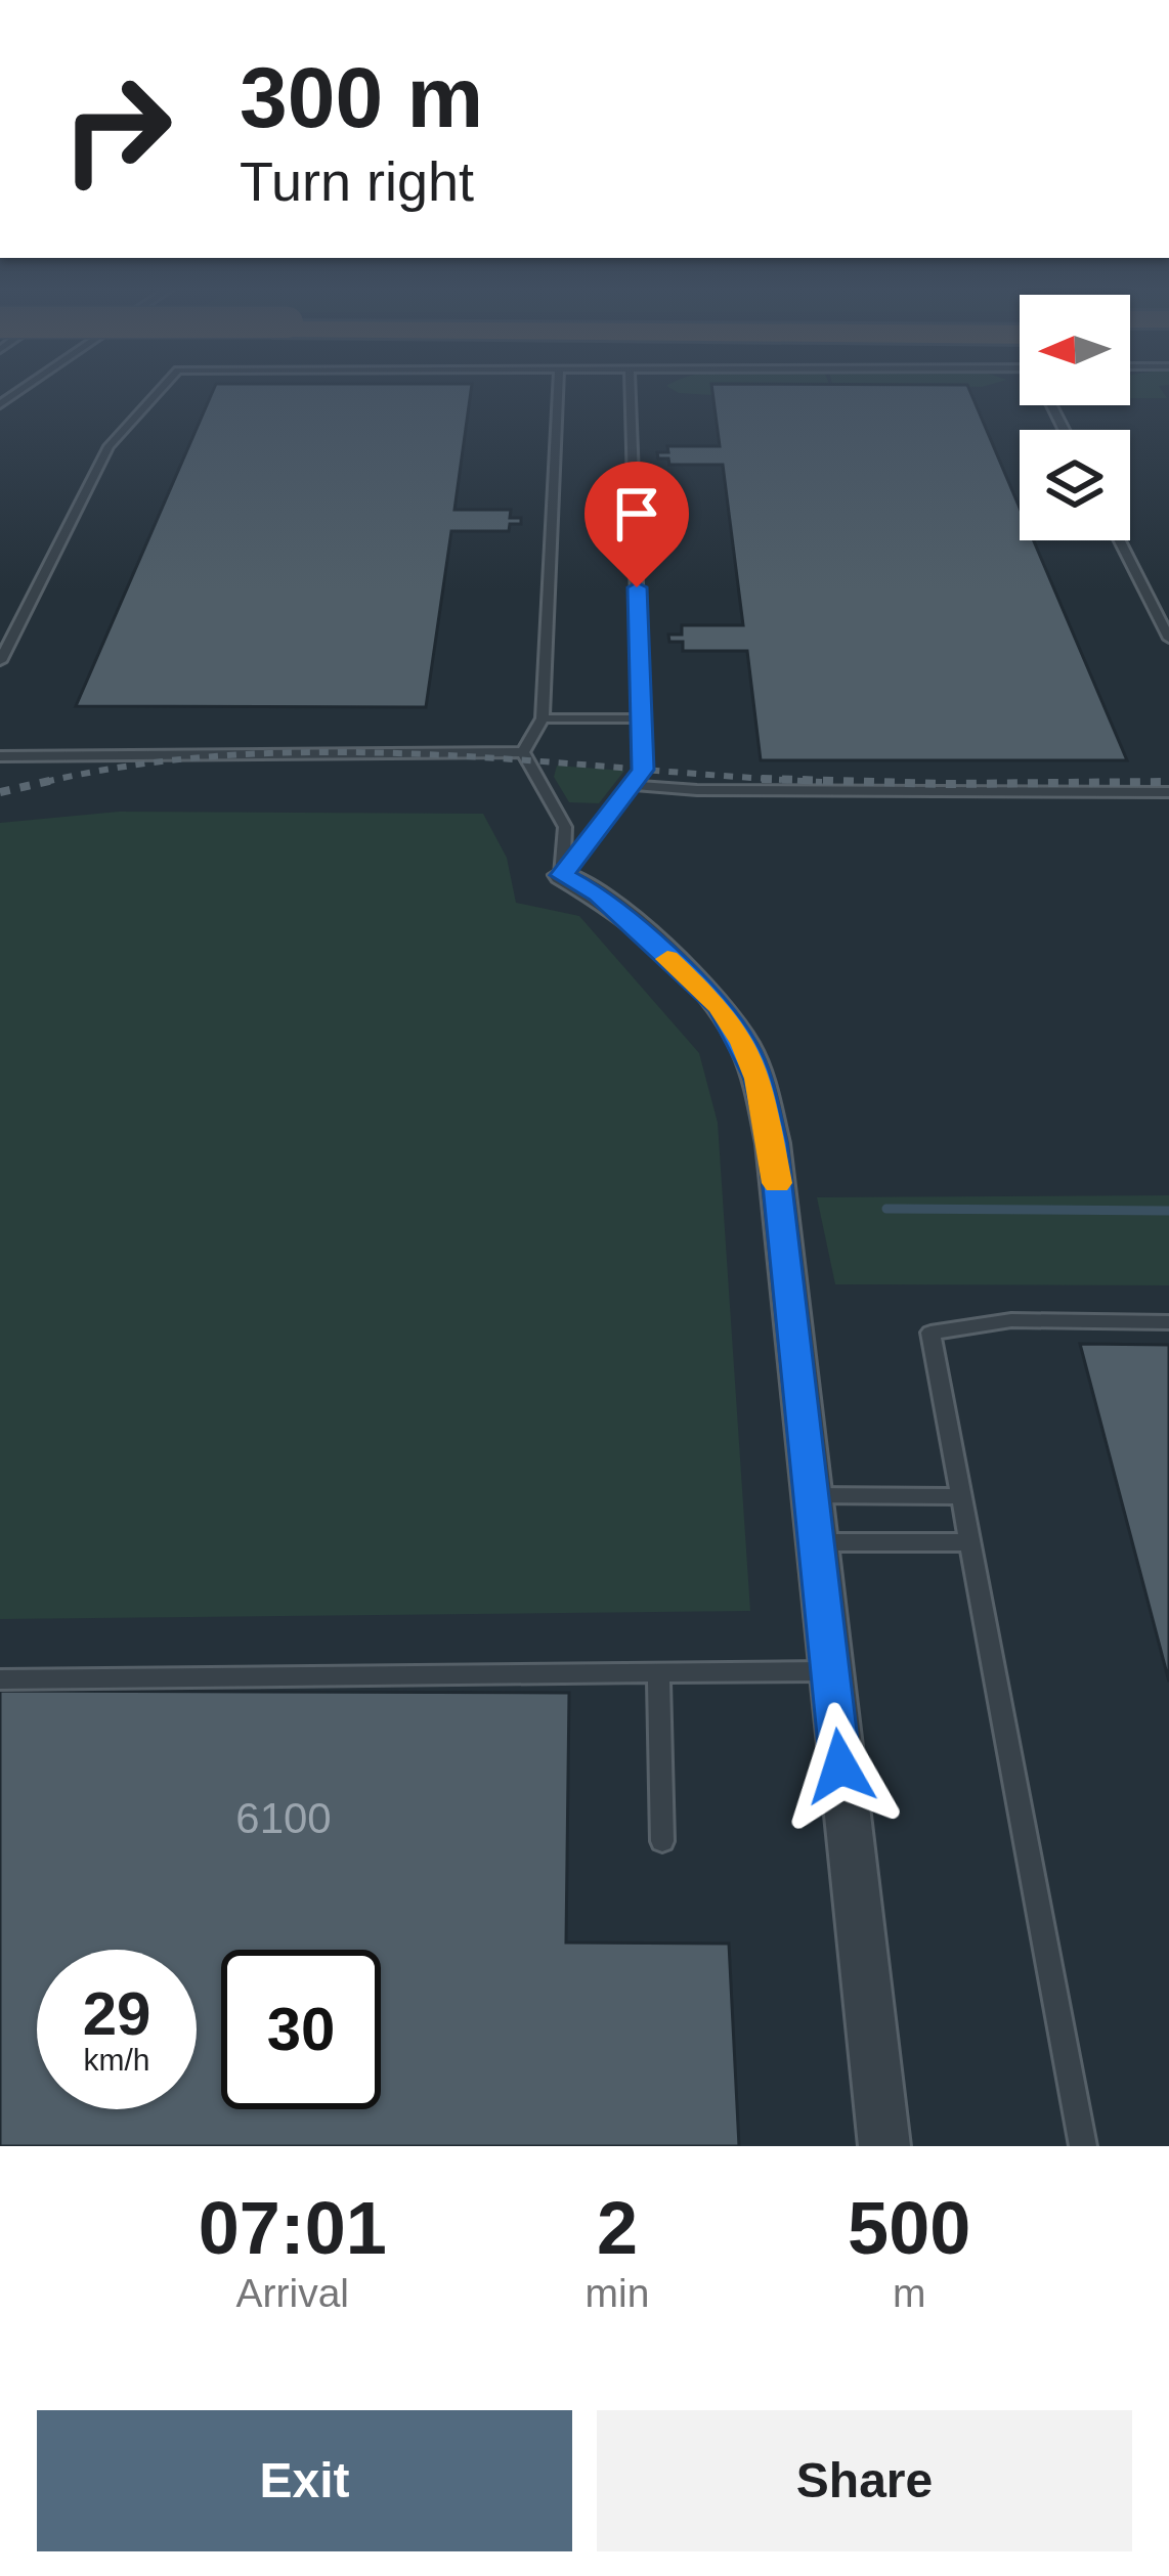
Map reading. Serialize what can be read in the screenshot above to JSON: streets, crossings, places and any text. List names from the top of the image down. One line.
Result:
{"house_numbers":["6100"],"north":"left","page":{"turn":["300 m","Turn right"],"speed":"29 km/h","limit":"30","eta":["07:01","Arrival","2","min","500","m"],"buttons":["Exit","Share"]}}
